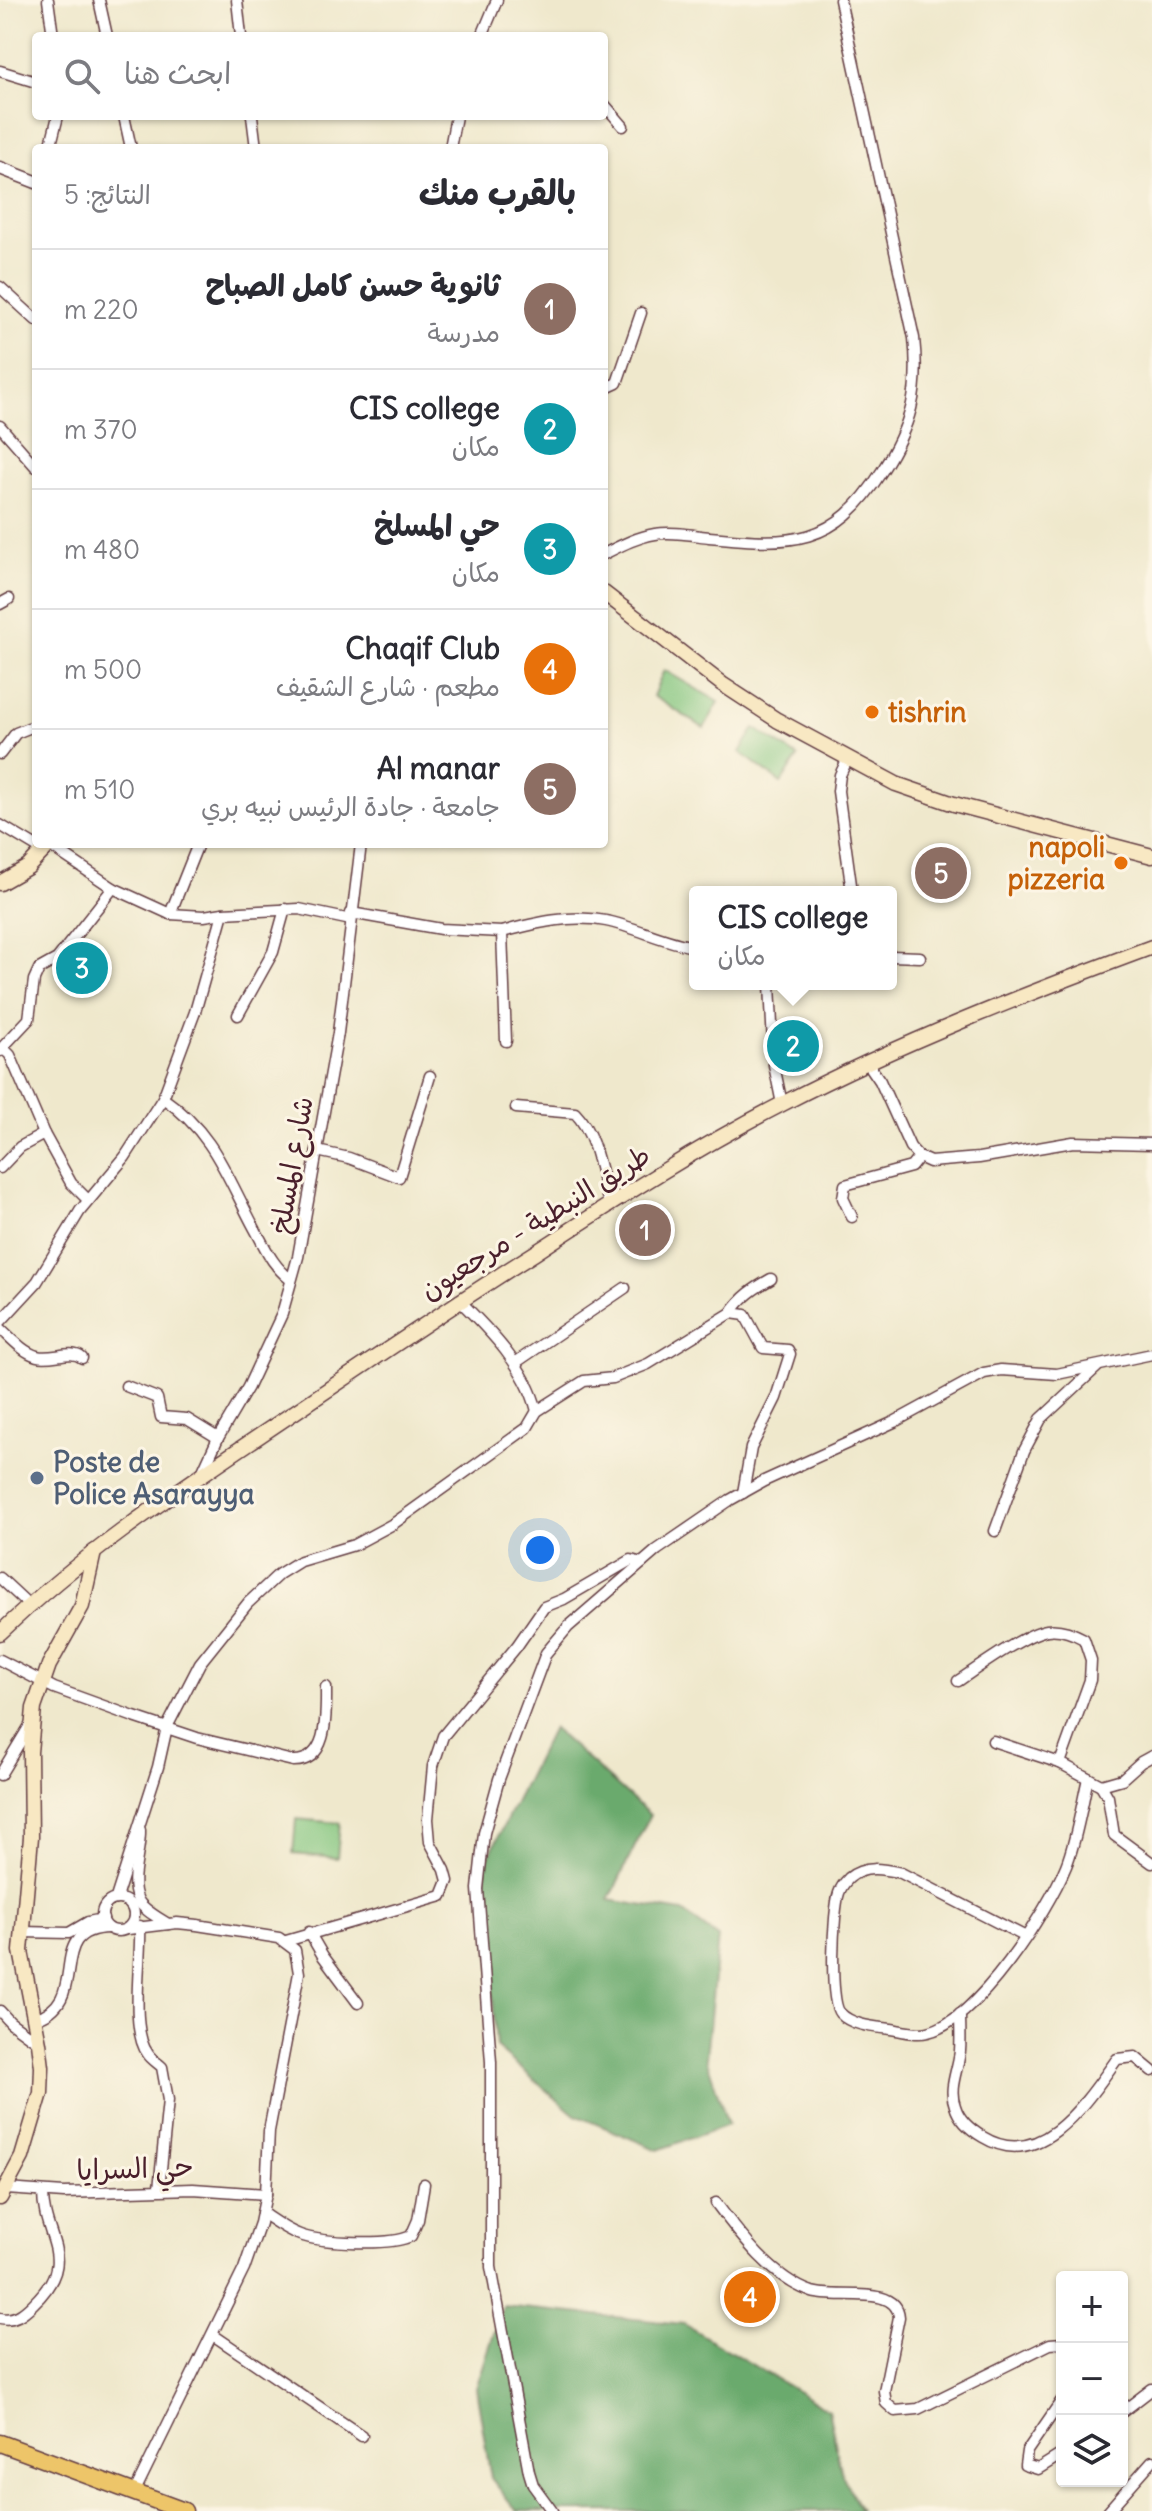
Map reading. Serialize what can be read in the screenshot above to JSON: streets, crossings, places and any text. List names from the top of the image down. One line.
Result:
{"streets":{"main road":["طريق النبطية - مرجعيون"],"street":["شارع المسلخ","حي السرايا"]},"crossings":[["شارع المسلخ","طريق النبطية - مرجعيون"]],"places":["tishrin","napoli pizzeria","Poste de Police Asarayya"],"page":{"search":"ابحث هنا","heading":["بالقرب منك","النتائج: 5"],"list":[{"mark":"1","name":"ثانوية حسن كامل الصباح","note":"مدرسة","value":"220 m"},{"mark":"2","name":"CIS college","note":"مكان","value":"370 m"},{"mark":"3","name":"حي المسلخ","note":"مكان","value":"480 m"},{"mark":"4","name":"Chaqif Club","note":"مطعم · شارع الشقيف","value":"500 m"},{"mark":"5","name":"Al manar","note":"جامعة · جادة الرئيس نبيه بري","value":"510 m"}],"pins":["5","3","2","1","4"],"popup":["CIS college","مكان"],"map_buttons":["+","−"]}}
